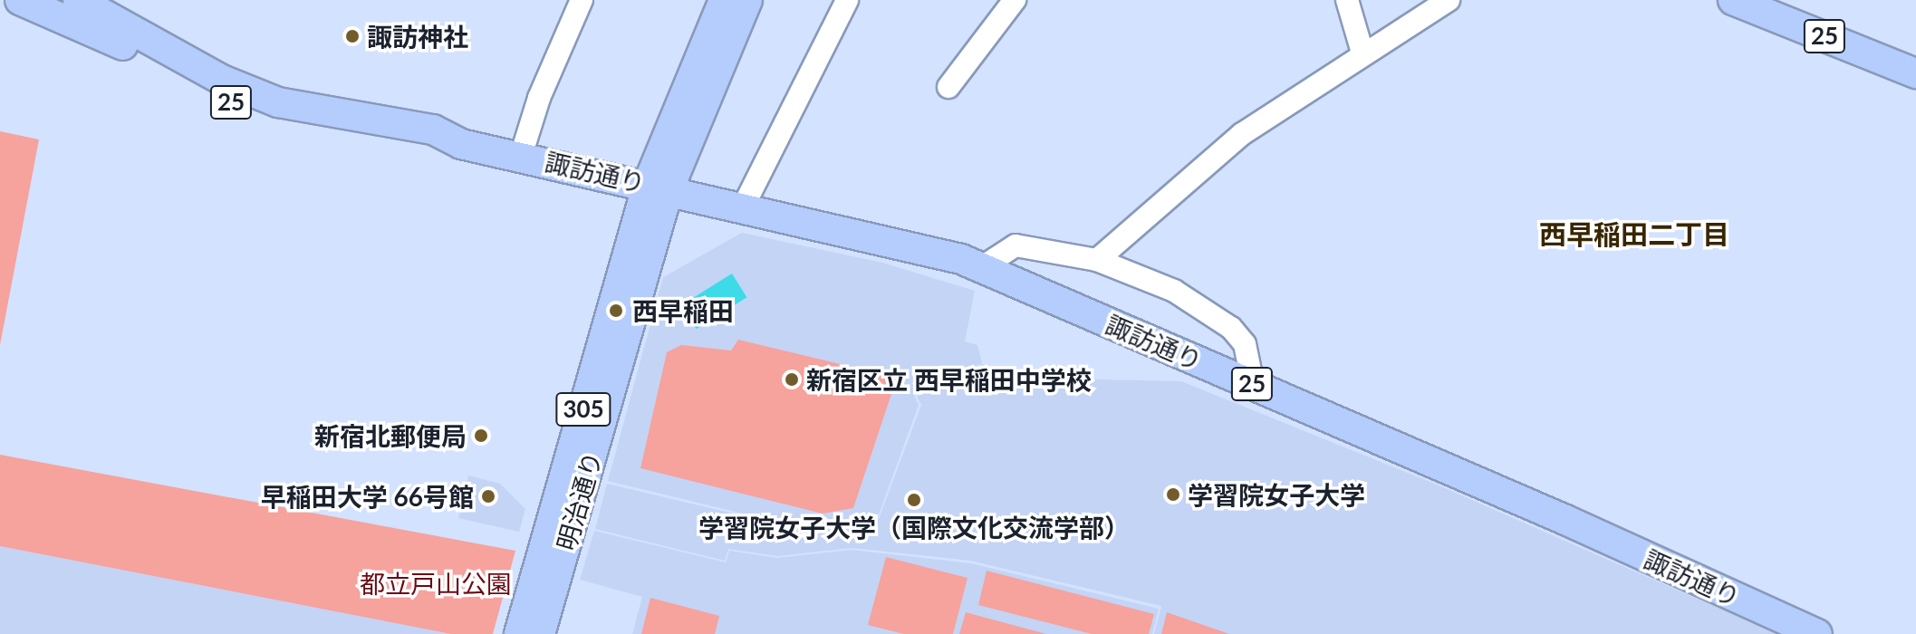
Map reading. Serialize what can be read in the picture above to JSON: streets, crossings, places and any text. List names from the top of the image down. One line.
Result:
{"streets":{"main road":["25","諏訪通り","305","明治通り"]},"crossings":[["諏訪通り","明治通り"]],"districts":["西早稲田二丁目"],"parks":["都立戸山公園"],"places":["諏訪神社","西早稲田","新宿区立 西早稲田中学校","新宿北郵便局","学習院女子大学","早稲田大学 66号館","学習院女子大学（国際文化交流学部）"]}
